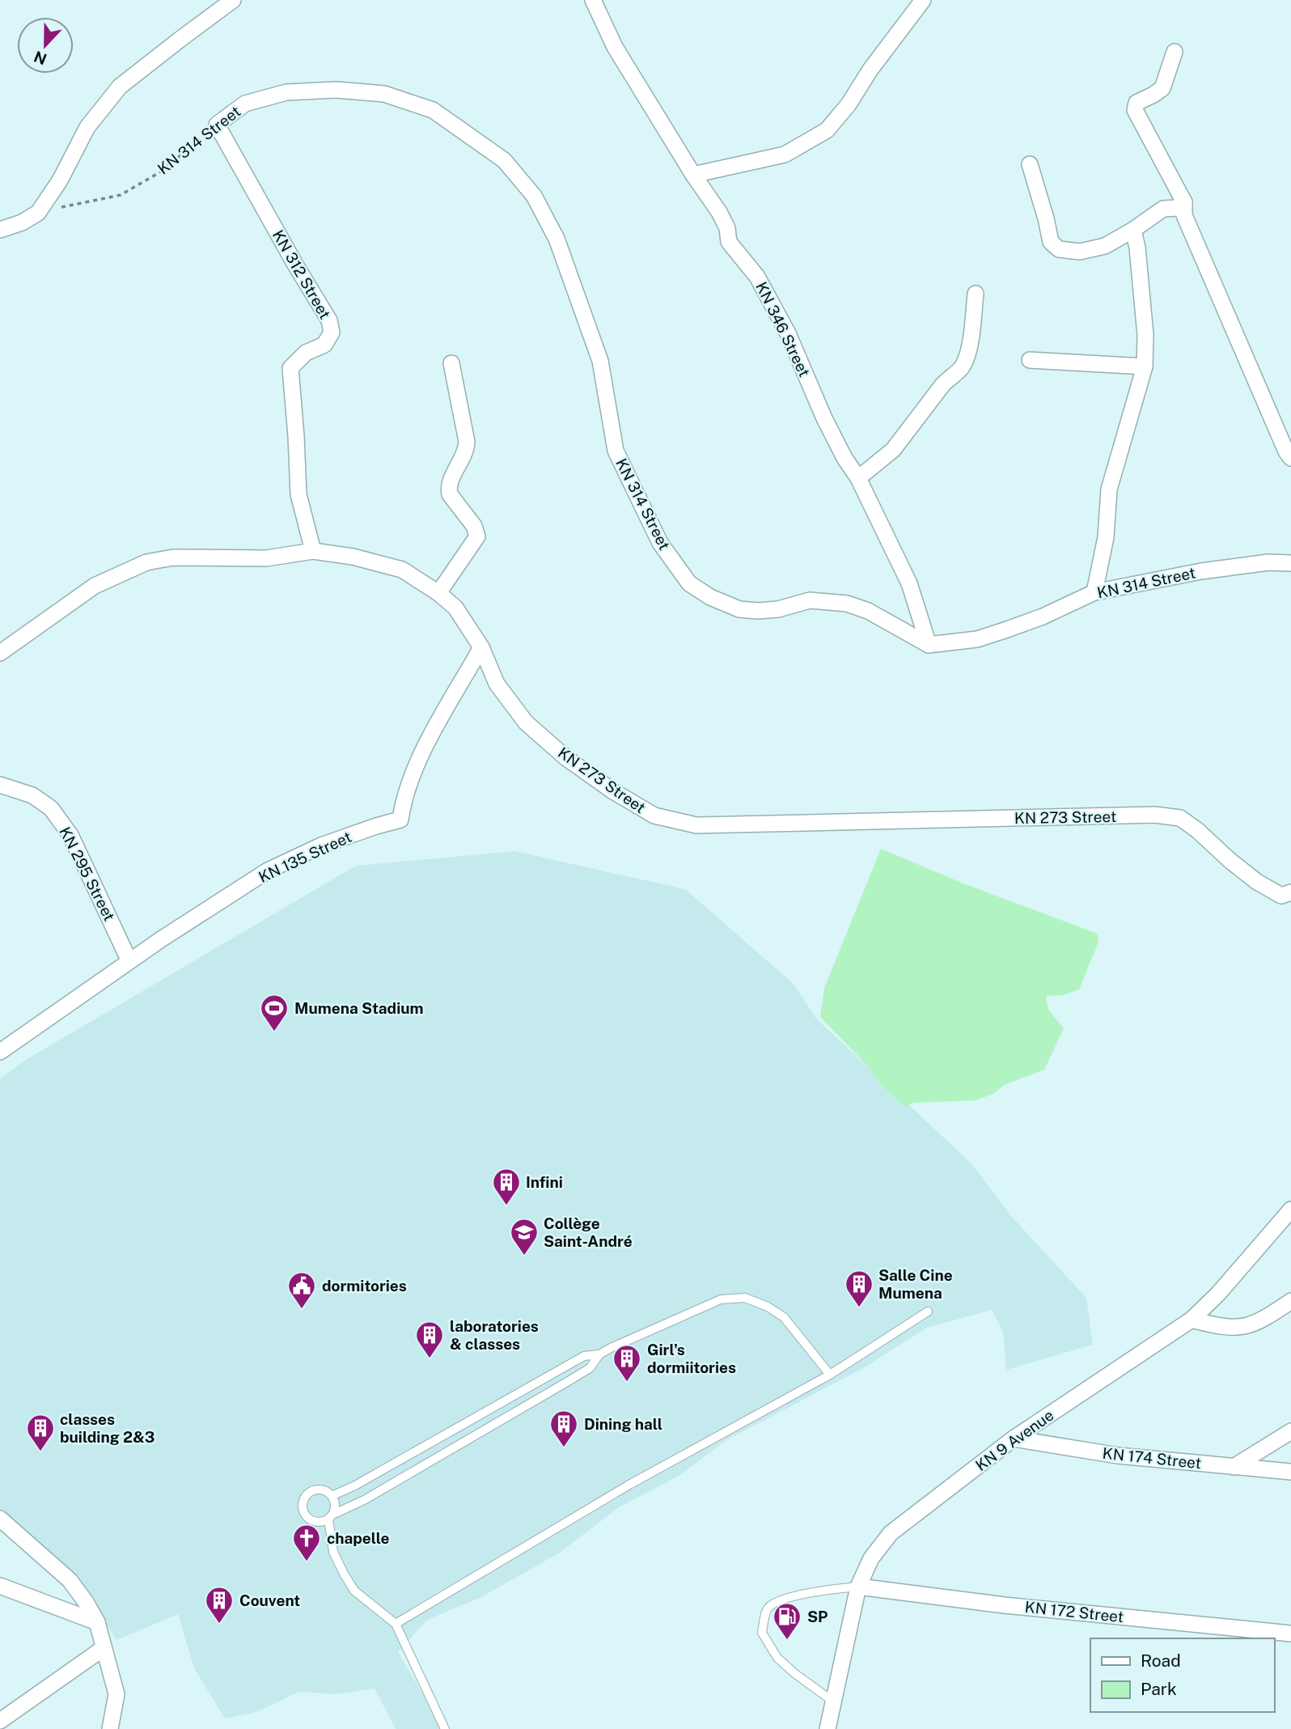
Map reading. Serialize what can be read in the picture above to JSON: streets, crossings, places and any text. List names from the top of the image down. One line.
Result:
{"streets":{"street":["KN 314 Street","KN 312 Street","KN 346 Street","KN 273 Street","KN 135 Street","KN 295 Street","KN 9 Avenue","KN 174 Street","KN 172 Street"]},"crossings":[["KN 314 Street","KN 312 Street"],["KN 314 Street","KN 346 Street"],["KN 312 Street","KN 273 Street"],["KN 273 Street","KN 135 Street"],["KN 135 Street","KN 295 Street"],["KN 9 Avenue","KN 174 Street"],["KN 9 Avenue","KN 172 Street"]],"places":{"sports":["Mumena Stadium"],"building":["Infini","Salle Cine Mumena","laboratories & classes","Girl's dormiitories","Dining hall","classes building 2&3","Couvent"],"school or university":["Collège Saint-André"],"public building":["dormitories"],"church":["chapelle"],"fuel station":["SP"]},"legend":["Road","Park"],"north":"bottom"}
